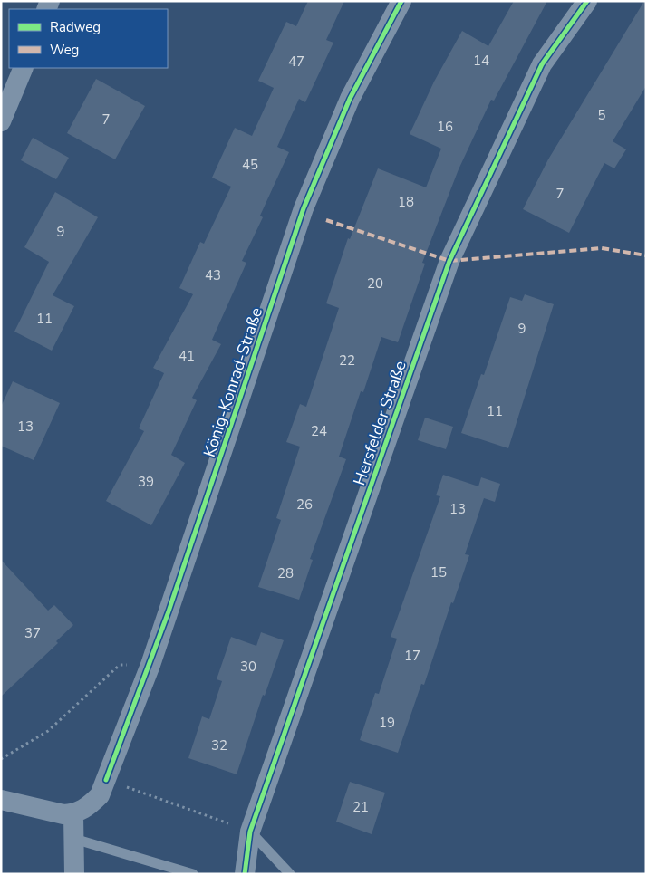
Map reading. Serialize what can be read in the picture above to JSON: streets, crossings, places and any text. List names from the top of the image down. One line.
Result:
{"streets":{"street":["König-Konrad-Straße","Hersfelder Straße"]},"house_numbers":["14","47","5","7","16","45","7","18","9","43","20","11","9","41","22","11","13","24","39","26","13","15","28","37","17","30","19","32","21"],"legend":["Radweg","Weg"]}
